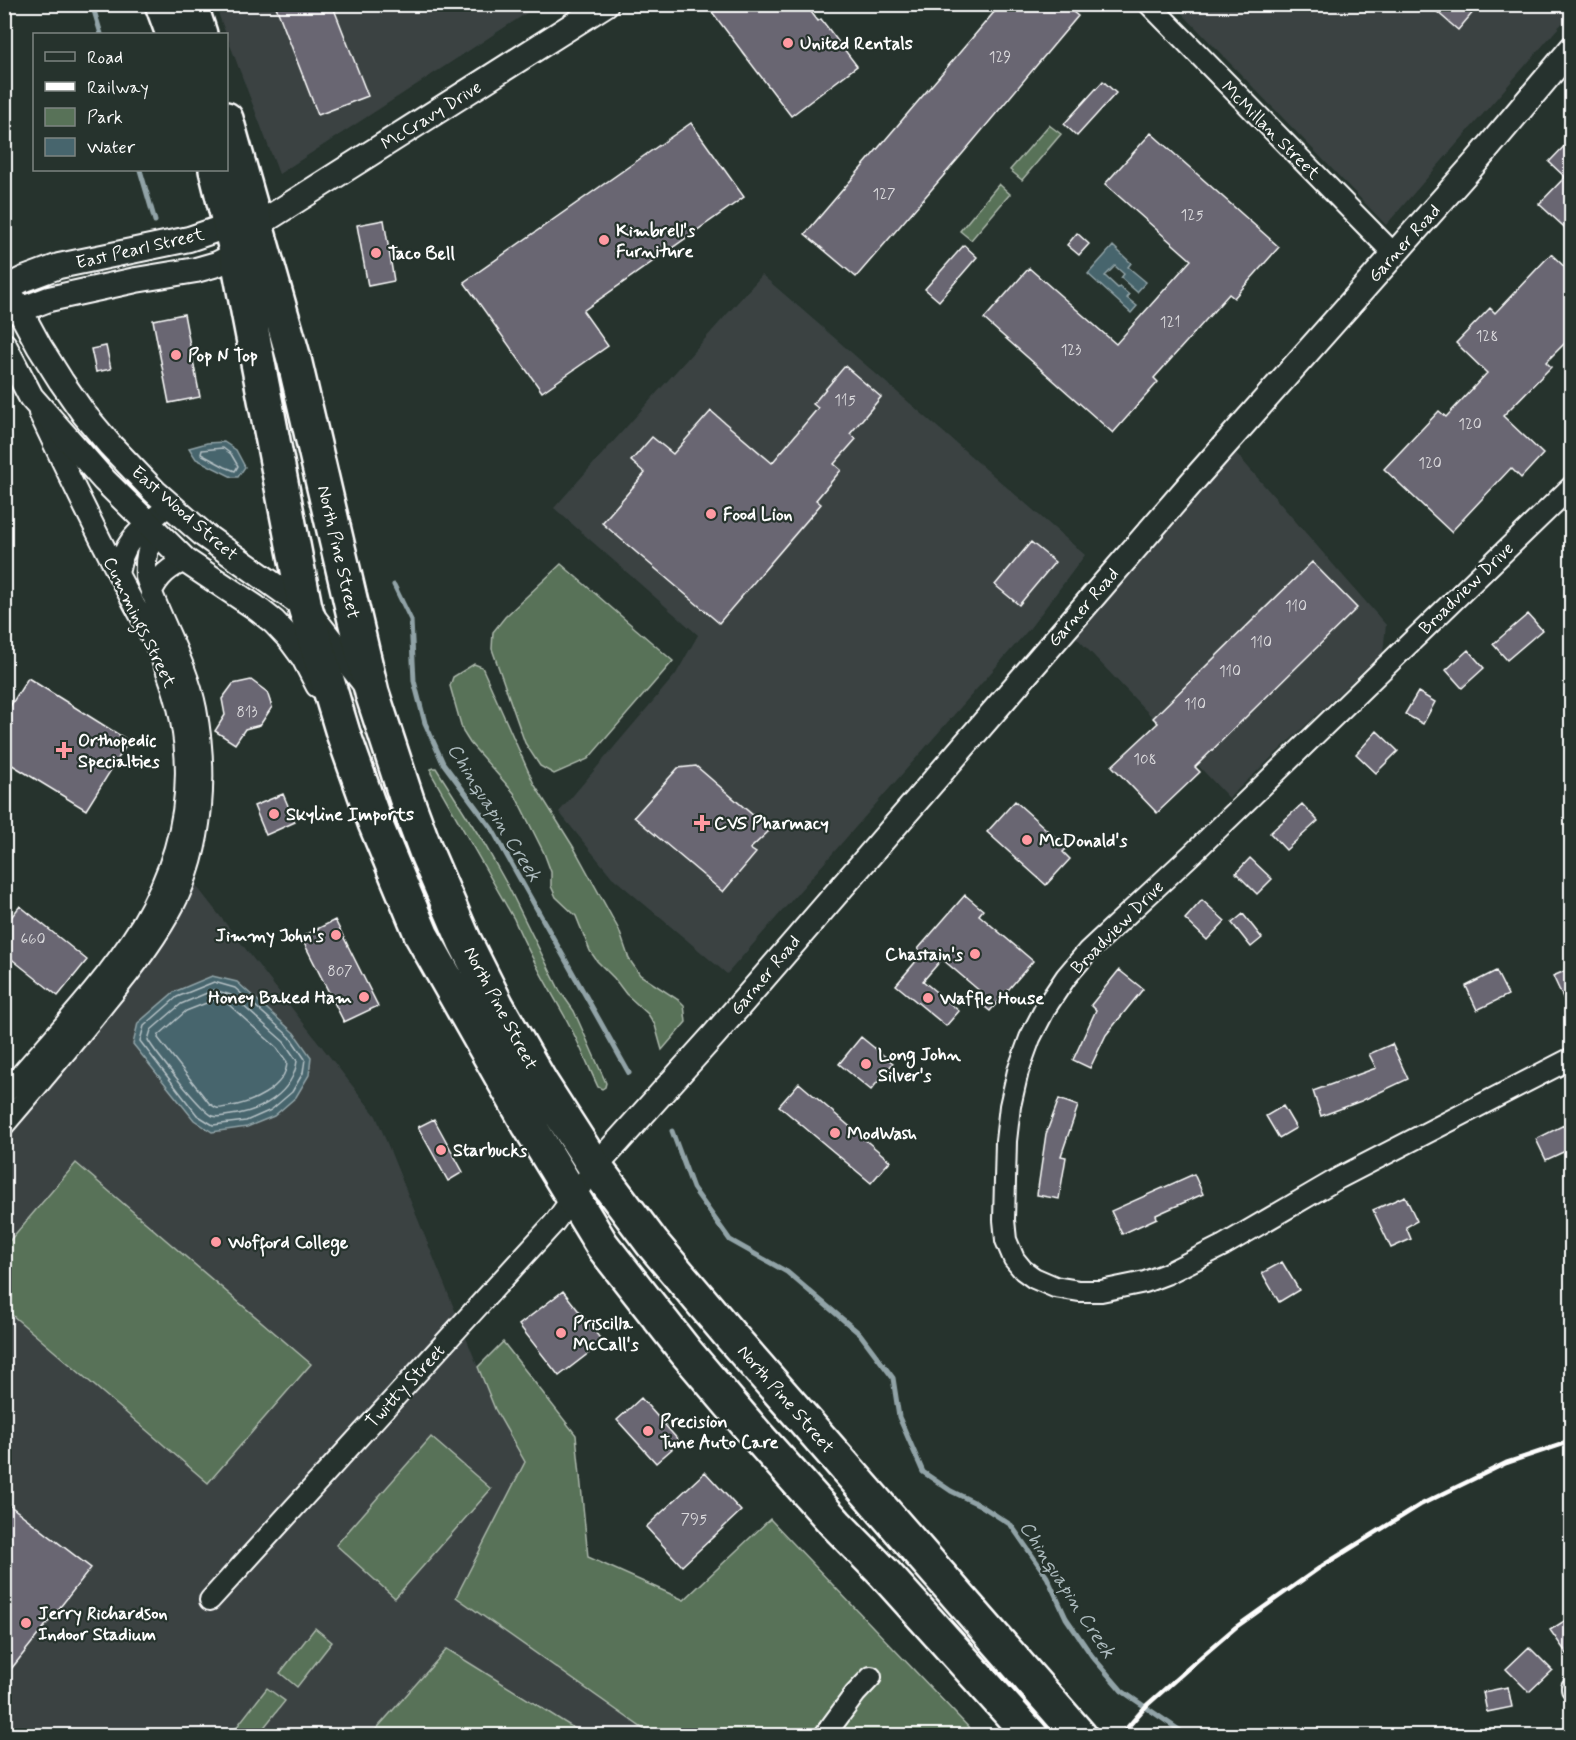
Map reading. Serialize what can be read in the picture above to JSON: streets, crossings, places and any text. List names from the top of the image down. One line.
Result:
{"streets":{"highway":["North Pine Street"],"street":["McCravy Drive","McMillan Street","Garner Road","East Pearl Street","East Wood Street","Broadview Drive","Cummings Street","Twitty Street"]},"crossings":[["McCravy Drive","East Pearl Street"],["McCravy Drive","North Pine Street"],["McMillan Street","Garner Road"],["Garner Road","North Pine Street"],["Garner Road","Twitty Street"],["East Pearl Street","East Wood Street"],["East Pearl Street","North Pine Street"],["East Wood Street","North Pine Street"],["East Wood Street","Cummings Street"],["North Pine Street","Twitty Street"]],"water":["Chinquapin Creek"],"places":{"other":["United Rentals","Kimbrell's Furniture","Taco Bell","Pop N Top","Food Lion","Skyline Imports","McDonald's","Jimmy John's","Chastain's","Honey Baked Ham","Waffle House","Long John Silver's","ModWash","Starbucks","Wofford College","Priscilla McCall's","Precision Tune Auto Care","Jerry Richardson Indoor Stadium"],"health":["Orthopedic Specialties","CVS Pharmacy"]},"house_numbers":["129","127","125","121","128","123","115","120","120","110","110","110","110","813","108","660","807","795"],"legend":["Road","Railway","Park","Water"]}
